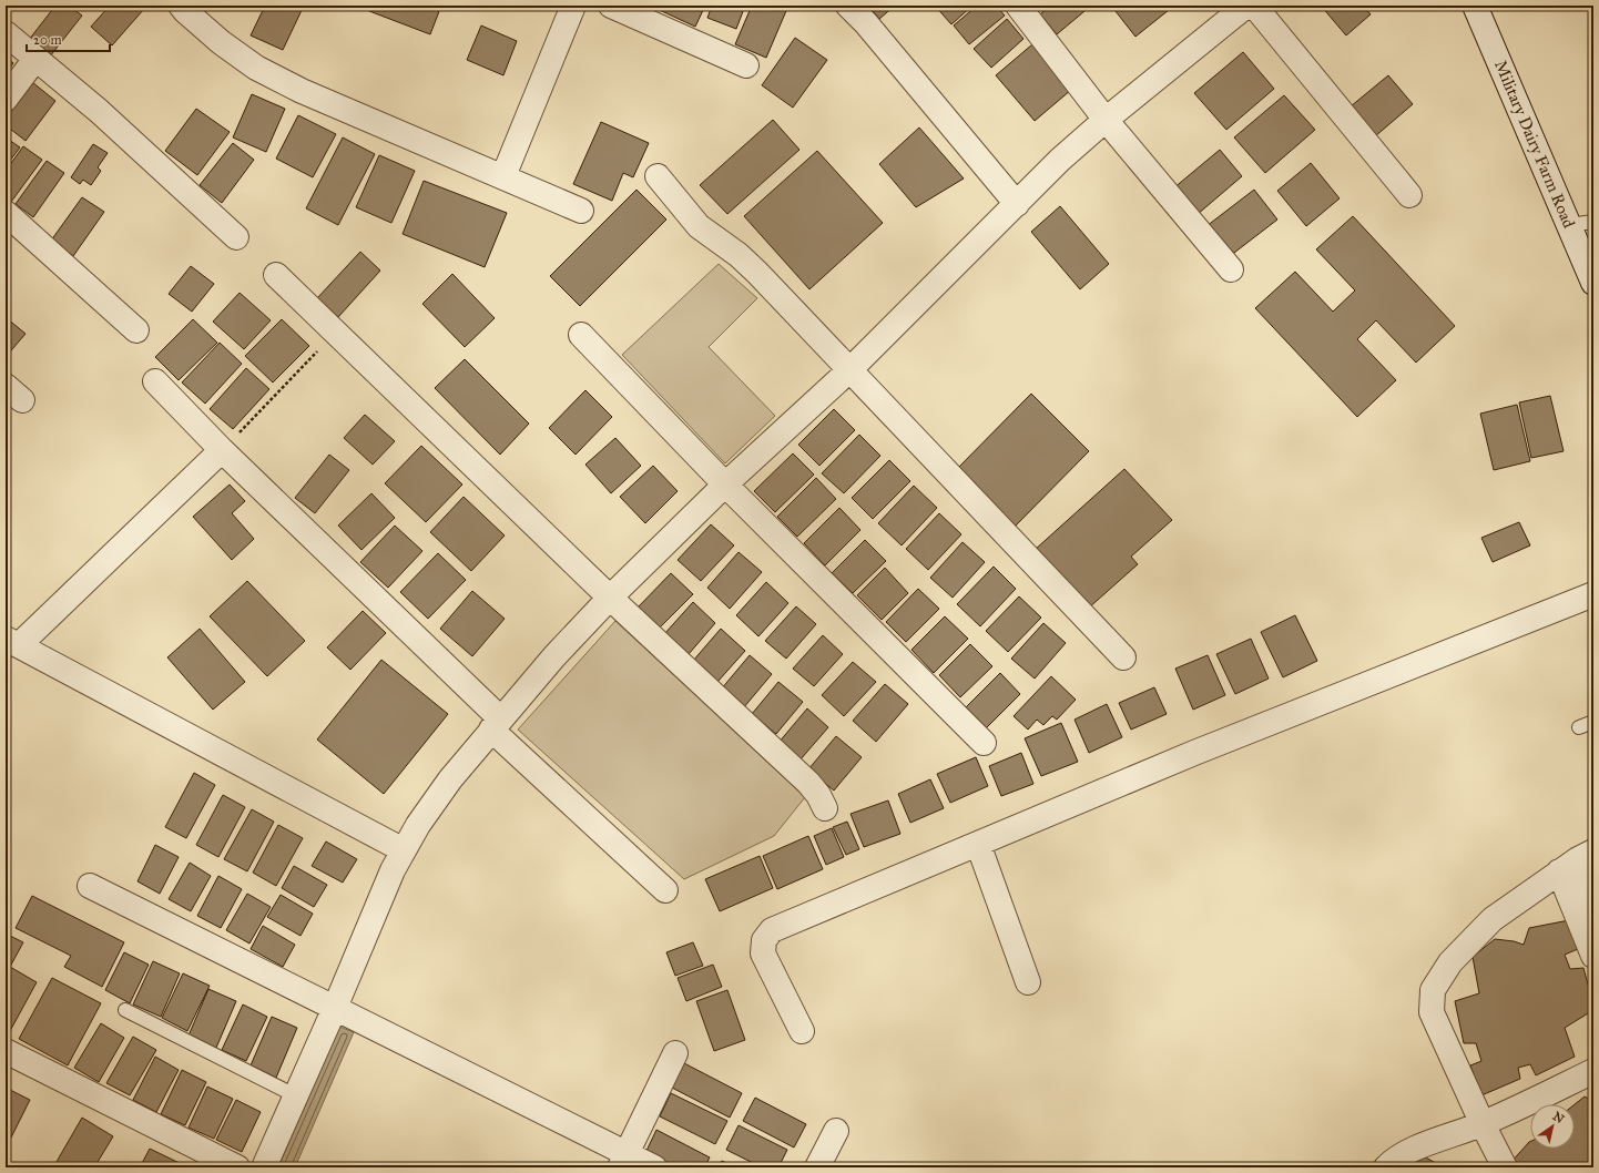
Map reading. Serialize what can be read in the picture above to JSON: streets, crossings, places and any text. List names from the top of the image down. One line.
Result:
{"streets":{"street":["Military Dairy Farm Road"]},"scale_bar":"20 m","north":"top right"}
